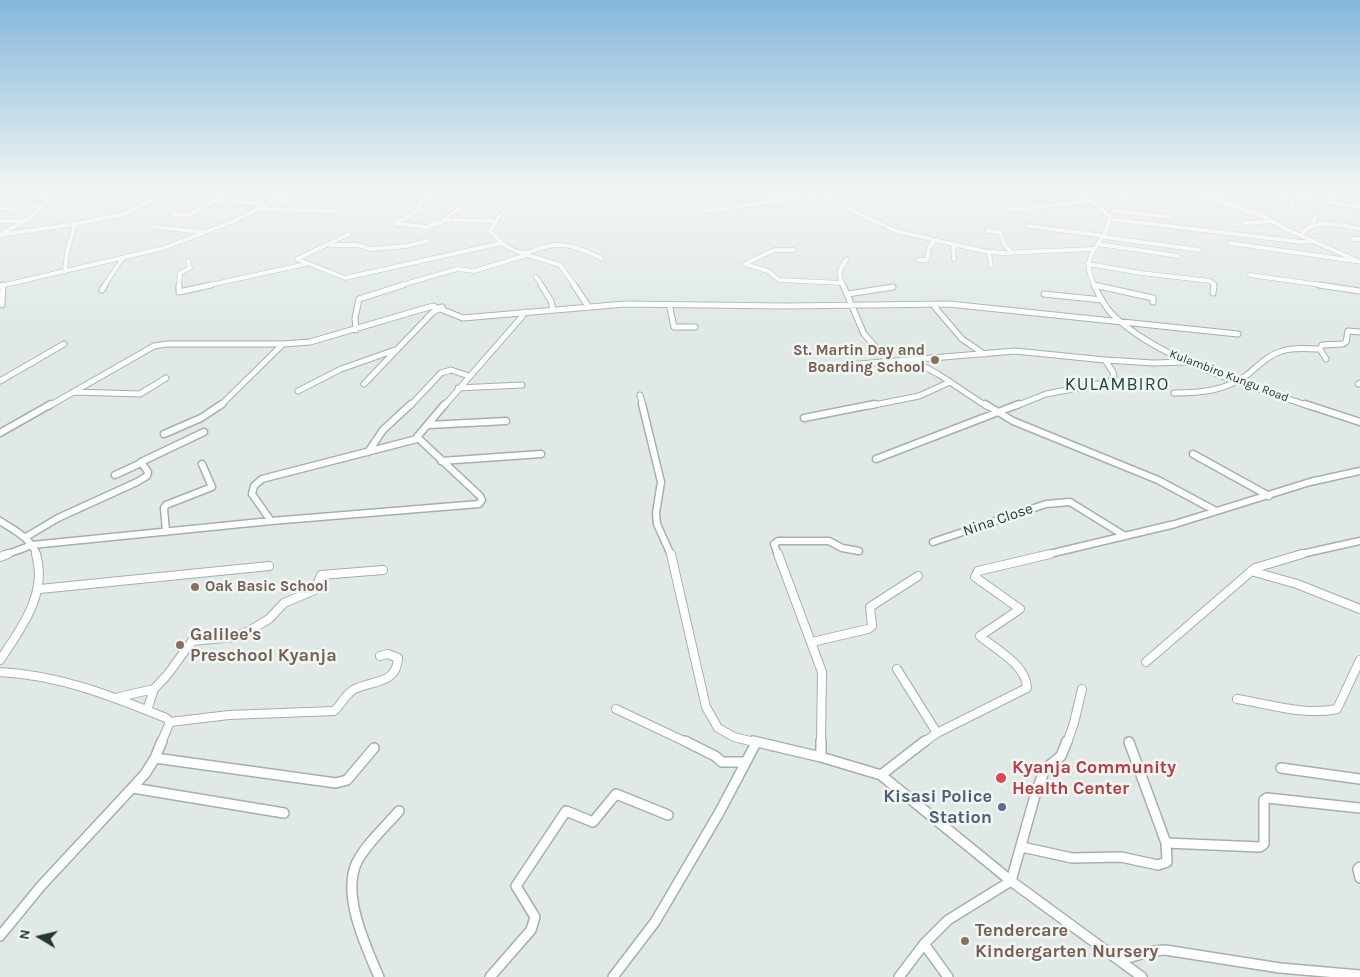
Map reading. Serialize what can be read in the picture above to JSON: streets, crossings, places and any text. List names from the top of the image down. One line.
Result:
{"streets":{"street":["Kulambiro Kungu Road","Nina Close"]},"districts":["KULAMBIRO"],"places":["St. Martin Day and Boarding School","Oak Basic School","Galilee's Preschool Kyanja","Kyanja Community Health Center","Kisasi Police Station","Tendercare Kindergarten Nursery"],"north":"left"}
